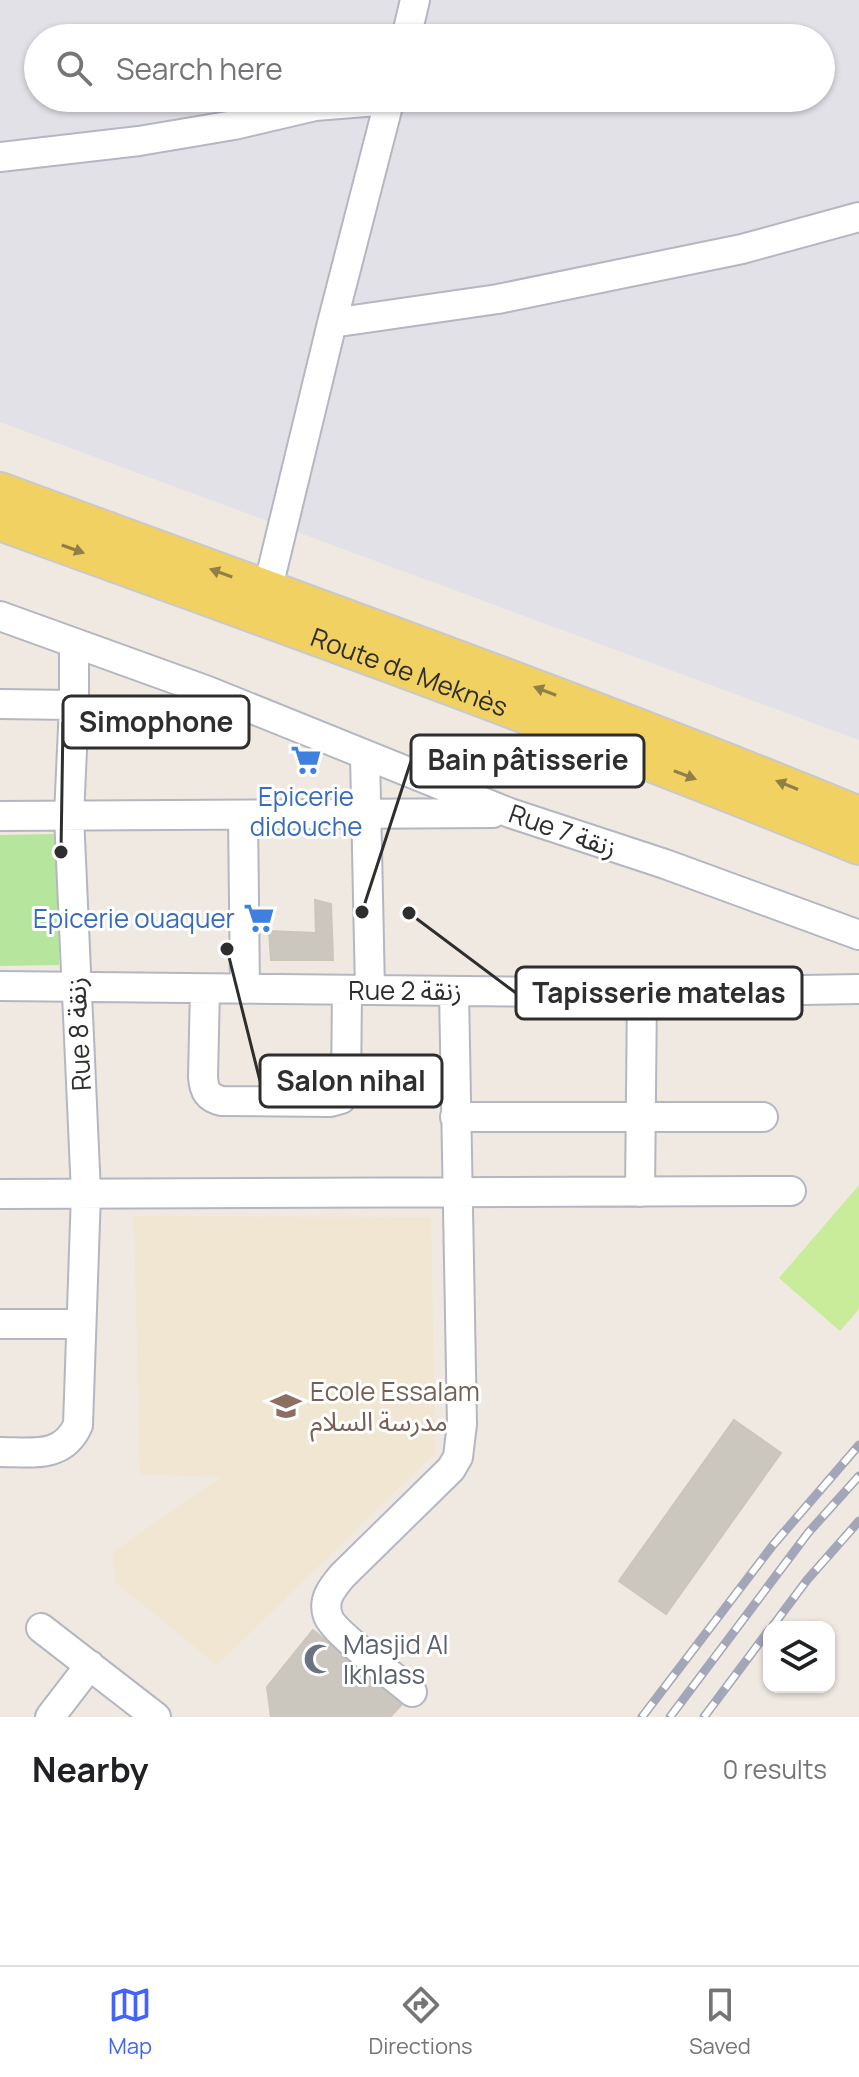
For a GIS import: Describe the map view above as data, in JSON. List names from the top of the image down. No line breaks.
{"streets":{"main road":["Route de Meknès"],"street":["Rue 7 زنقة","Rue 2 زنقة","Rue 8 زنقة"]},"crossings":[["Rue 7 زنقة","Rue 8 زنقة"],["Rue 2 زنقة","Rue 8 زنقة"]],"places":{"supermarket":["Epicerie didouche","Epicerie ouaquer"],"other":["Simophone","Bain pâtisserie","Tapisserie matelas","Salon nihal"],"school or university":["Ecole Essalam مدرسة السلام"],"mosque":["Masjid Al Ikhlass"]},"page":{"search":"Search here","heading":["Nearby","0 results"],"nav":["Map","Directions","Saved"]}}
